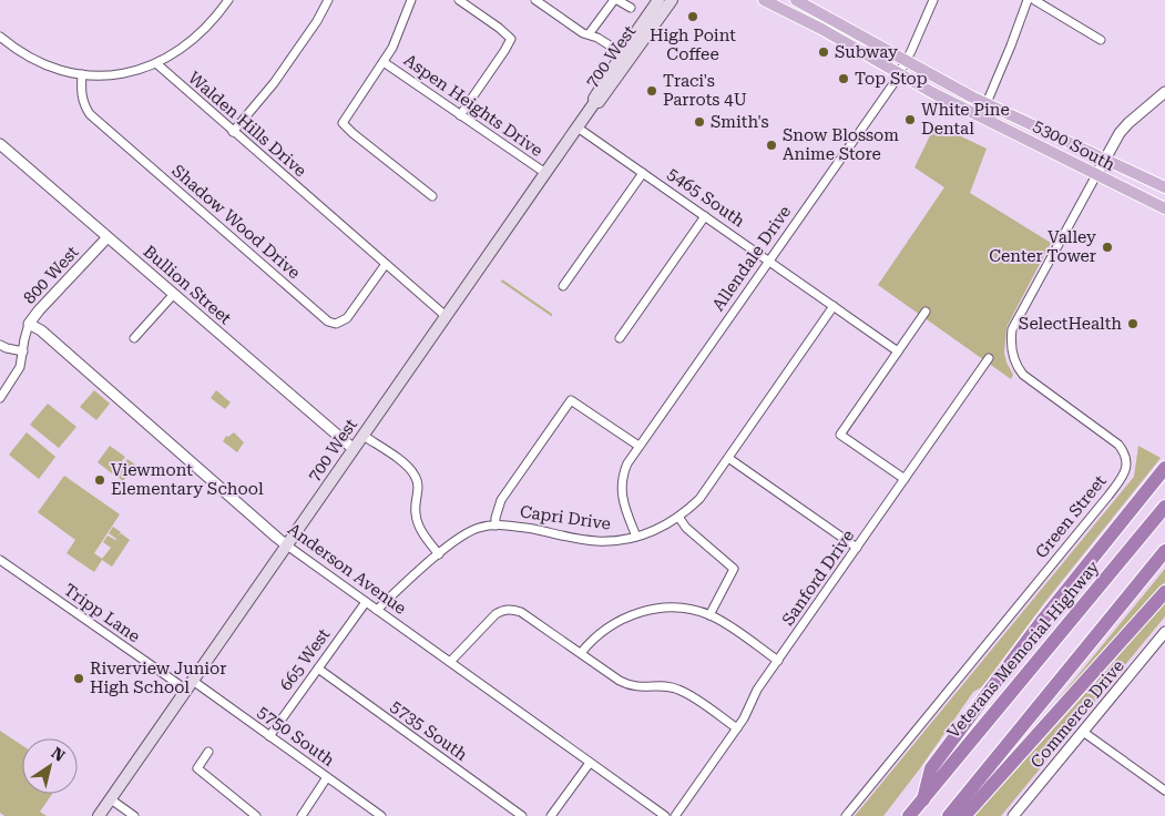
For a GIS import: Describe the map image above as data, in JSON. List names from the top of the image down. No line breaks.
{"streets":{"highway":["Veterans Memorial Highway"],"main road":["700 West","5300 South"],"street":["Aspen Heights Drive","Walden Hills Drive","5465 South","Shadow Wood Drive","Allendale Drive","800 West","Bullion Street","Green Street","Capri Drive","Anderson Avenue","Sanford Drive","Tripp Lane","665 West","Commerce Drive","5735 South","5750 South"]},"crossings":[["700 West","Aspen Heights Drive"],["700 West","Walden Hills Drive"],["700 West","5465 South"],["700 West","Bullion Street"],["700 West","Anderson Avenue"],["700 West","Tripp Lane"],["700 West","5750 South"],["Walden Hills Drive","Shadow Wood Drive"],["5300 South","Allendale Drive"],["5300 South","Green Street"],["5465 South","Allendale Drive"],["5465 South","Capri Drive"],["Allendale Drive","Capri Drive"],["800 West","Bullion Street"],["800 West","Anderson Avenue"],["Capri Drive","Anderson Avenue"],["Anderson Avenue","665 West"],["Tripp Lane","5750 South"],["665 West","5735 South"],["665 West","5750 South"]],"places":["High Point Coffee","Subway","Top Stop","Traci's Parrots 4U","White Pine Dental","Smith's","Snow Blossom Anime Store","Valley Center Tower","SelectHealth","Viewmont Elementary School","Riverview Junior High School"],"north":"top right"}
